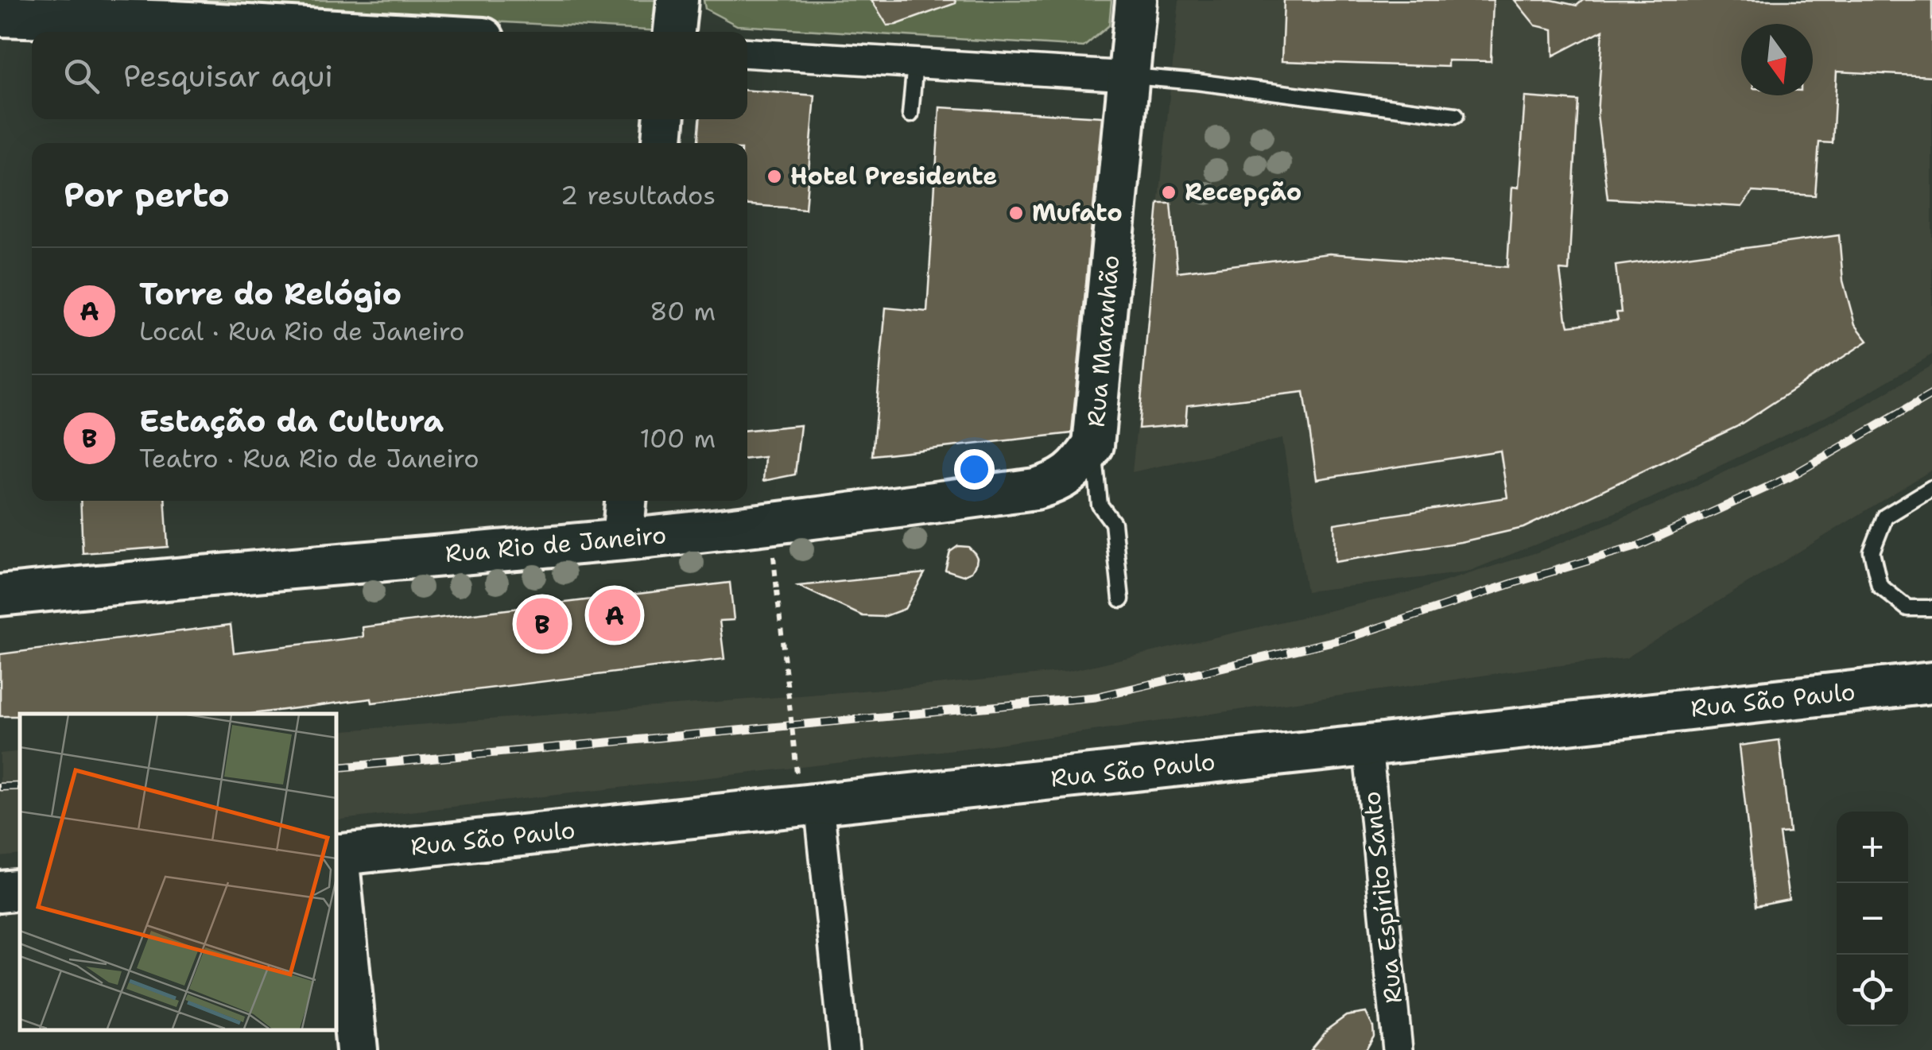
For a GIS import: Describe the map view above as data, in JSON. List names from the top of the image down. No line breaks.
{"streets":{"street":["Rua Maranhão","Rua Rio de Janeiro","Rua São Paulo","Rua Espírito Santo"]},"crossings":[["Rua Maranhão","Rua Rio de Janeiro"],["Rua São Paulo","Rua Espírito Santo"]],"places":["Hotel Presidente","Recepção","Mufato"],"north":"bottom","page":{"search":"Pesquisar aqui","heading":["Por perto","2 resultados"],"list":[{"mark":"A","name":"Torre do Relógio","note":"Local · Rua Rio de Janeiro","value":"80 m"},{"mark":"B","name":"Estação da Cultura","note":"Teatro · Rua Rio de Janeiro","value":"100 m"}],"pins":["A","B"],"map_buttons":["+","−"]}}
